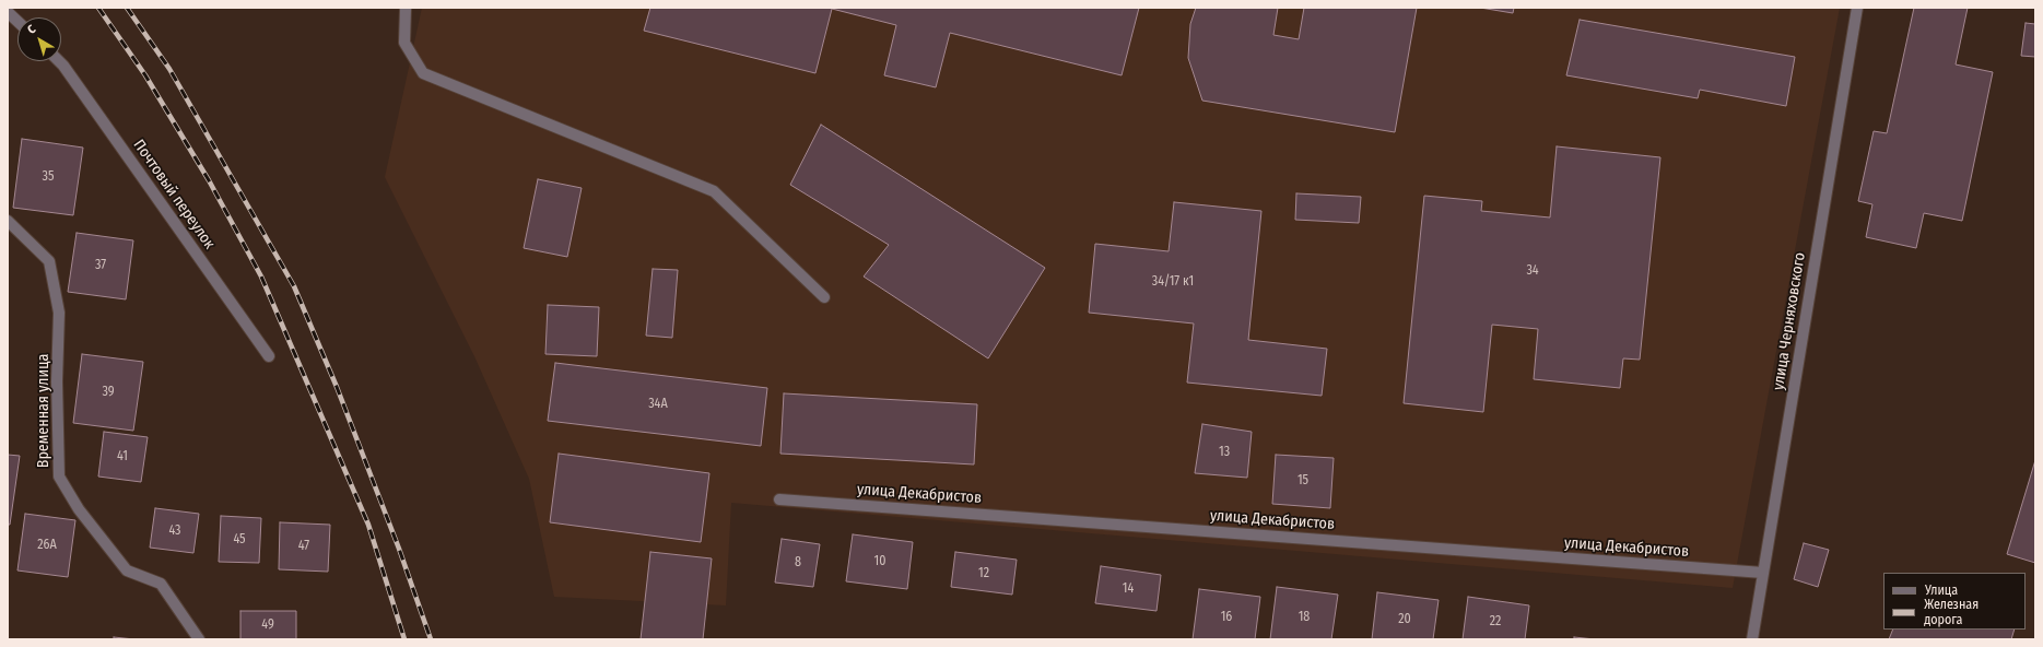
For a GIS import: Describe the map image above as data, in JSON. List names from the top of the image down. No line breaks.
{"streets":{"street":["Почтовый переулок","улица Черняховского","Временная улица","улица Декабристов"]},"crossings":[["улица Черняховского","улица Декабристов"]],"house_numbers":["35","37","34","34/17 к1","39","34А","13","41","15","43","45","26А","47","10","8","12","14","16","18","20","22","49"],"legend":["Улица","Железная дорога"],"north":"top left"}
